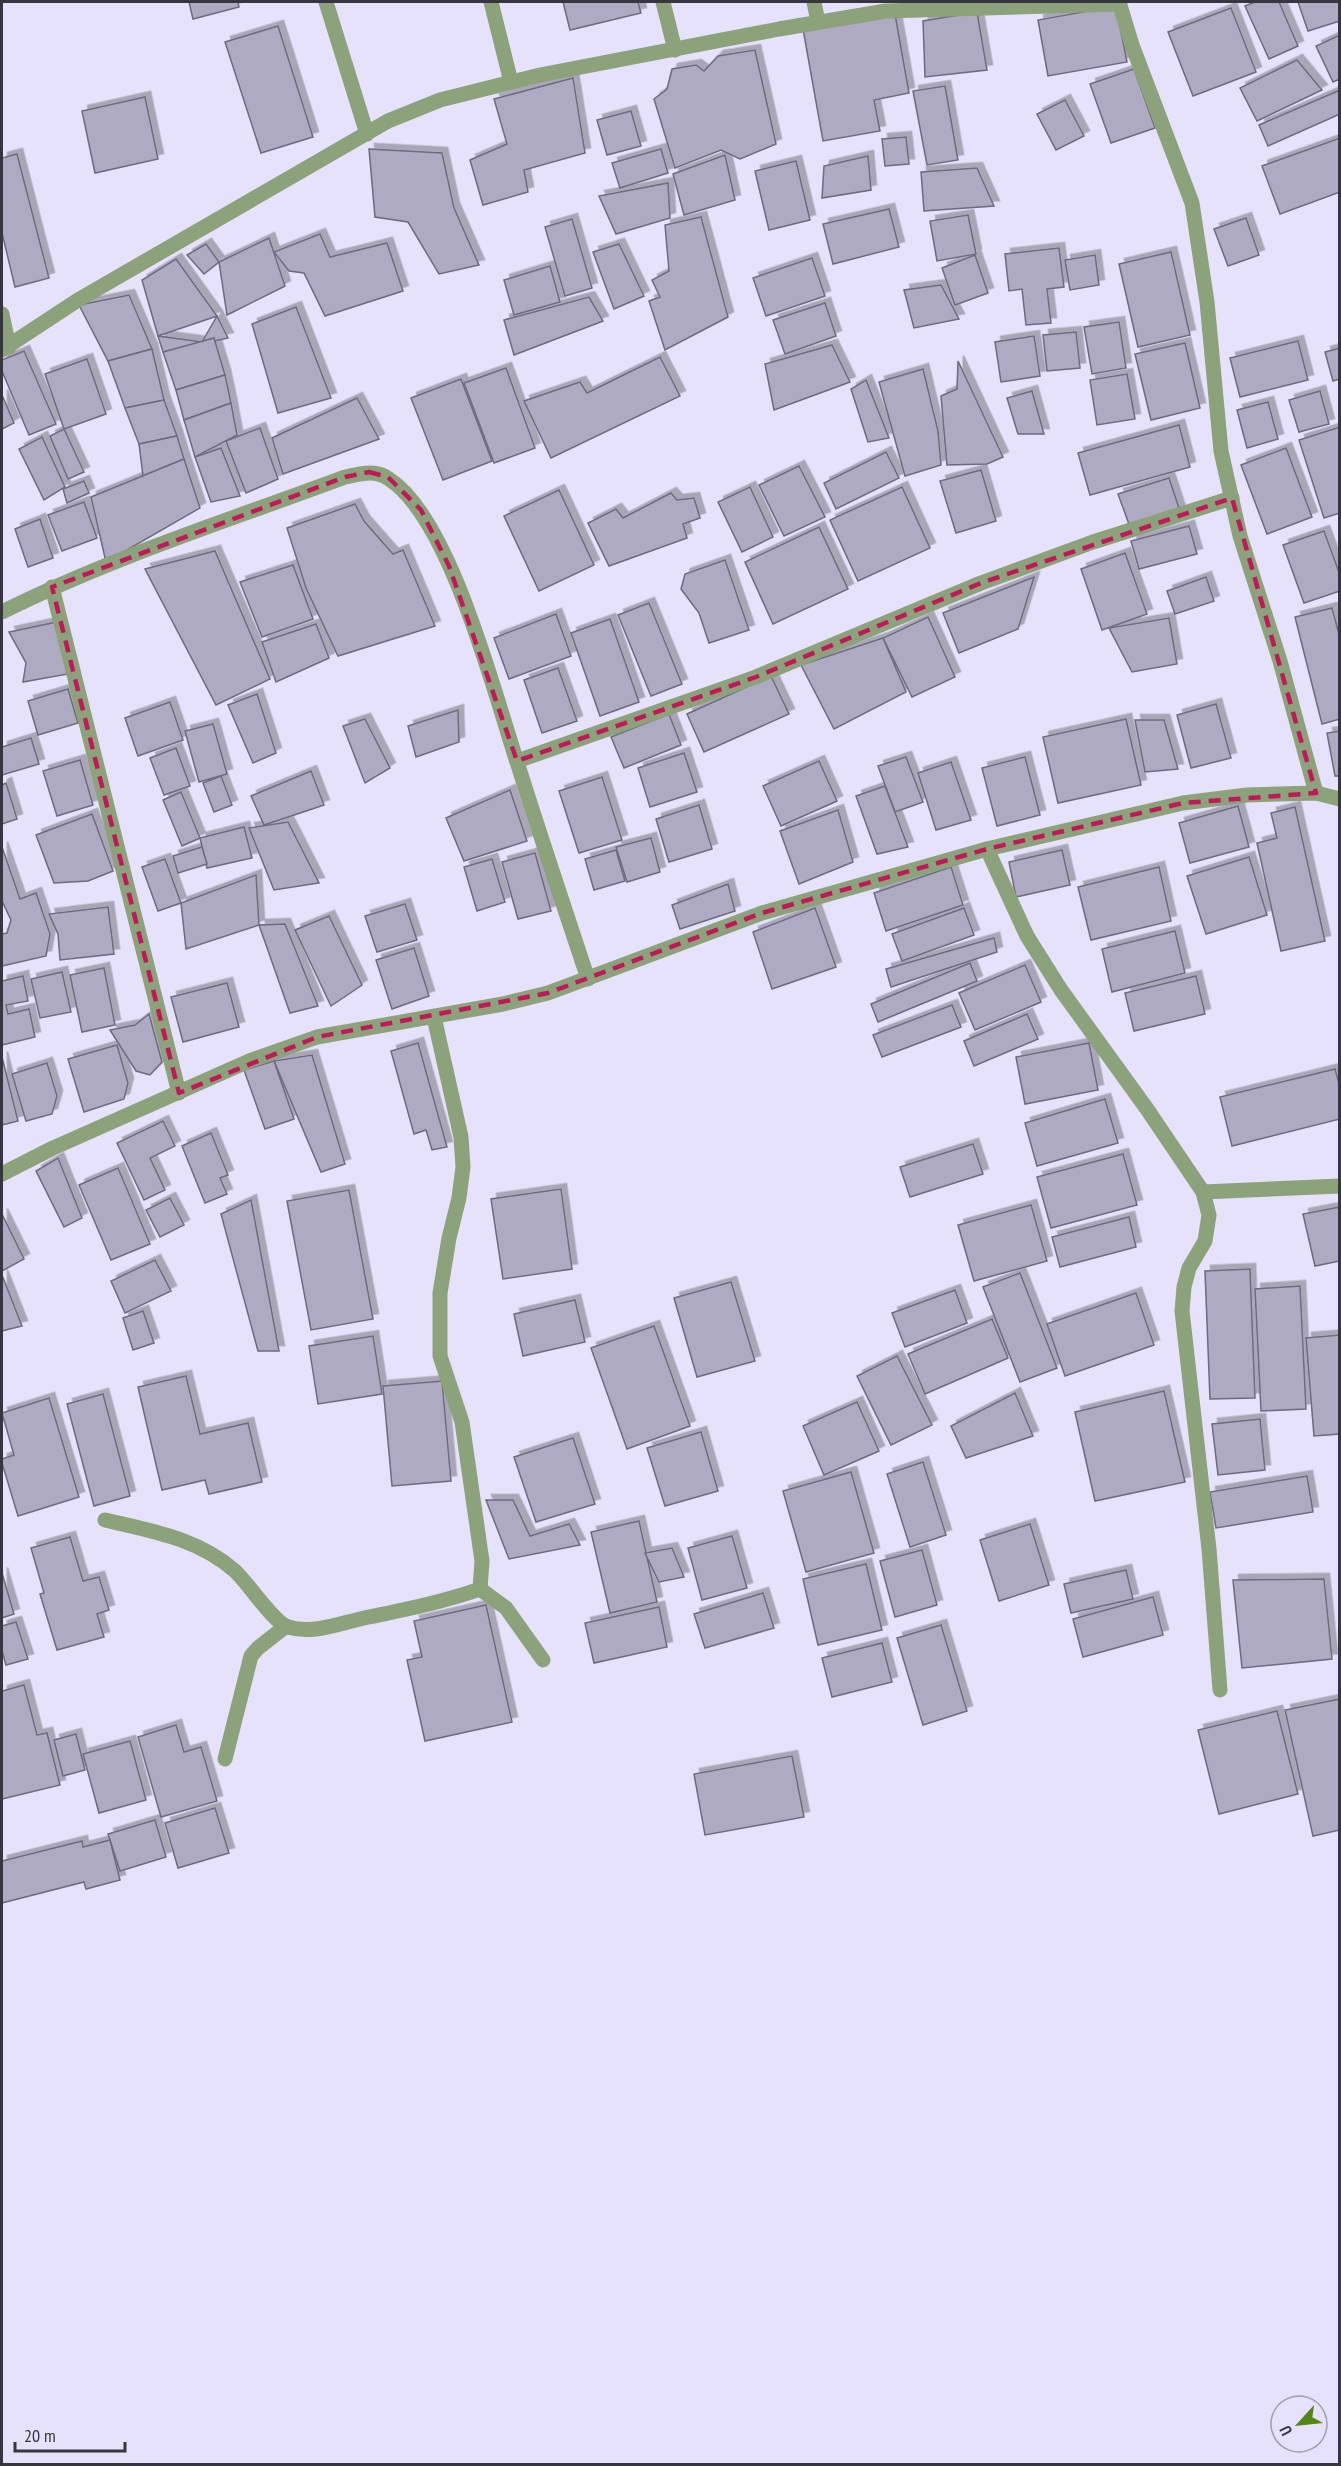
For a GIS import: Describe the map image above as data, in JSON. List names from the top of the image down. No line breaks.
{"scale_bar":"20 m","north":"bottom left"}
